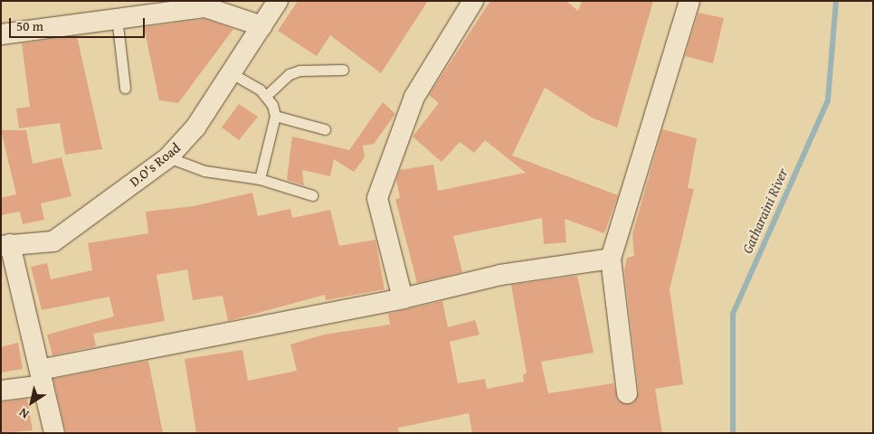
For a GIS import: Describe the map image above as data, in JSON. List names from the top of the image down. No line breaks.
{"streets":{"street":["D.O's Road"]},"water":["Gatharaini River"],"scale_bar":"50 m","north":"bottom left"}
